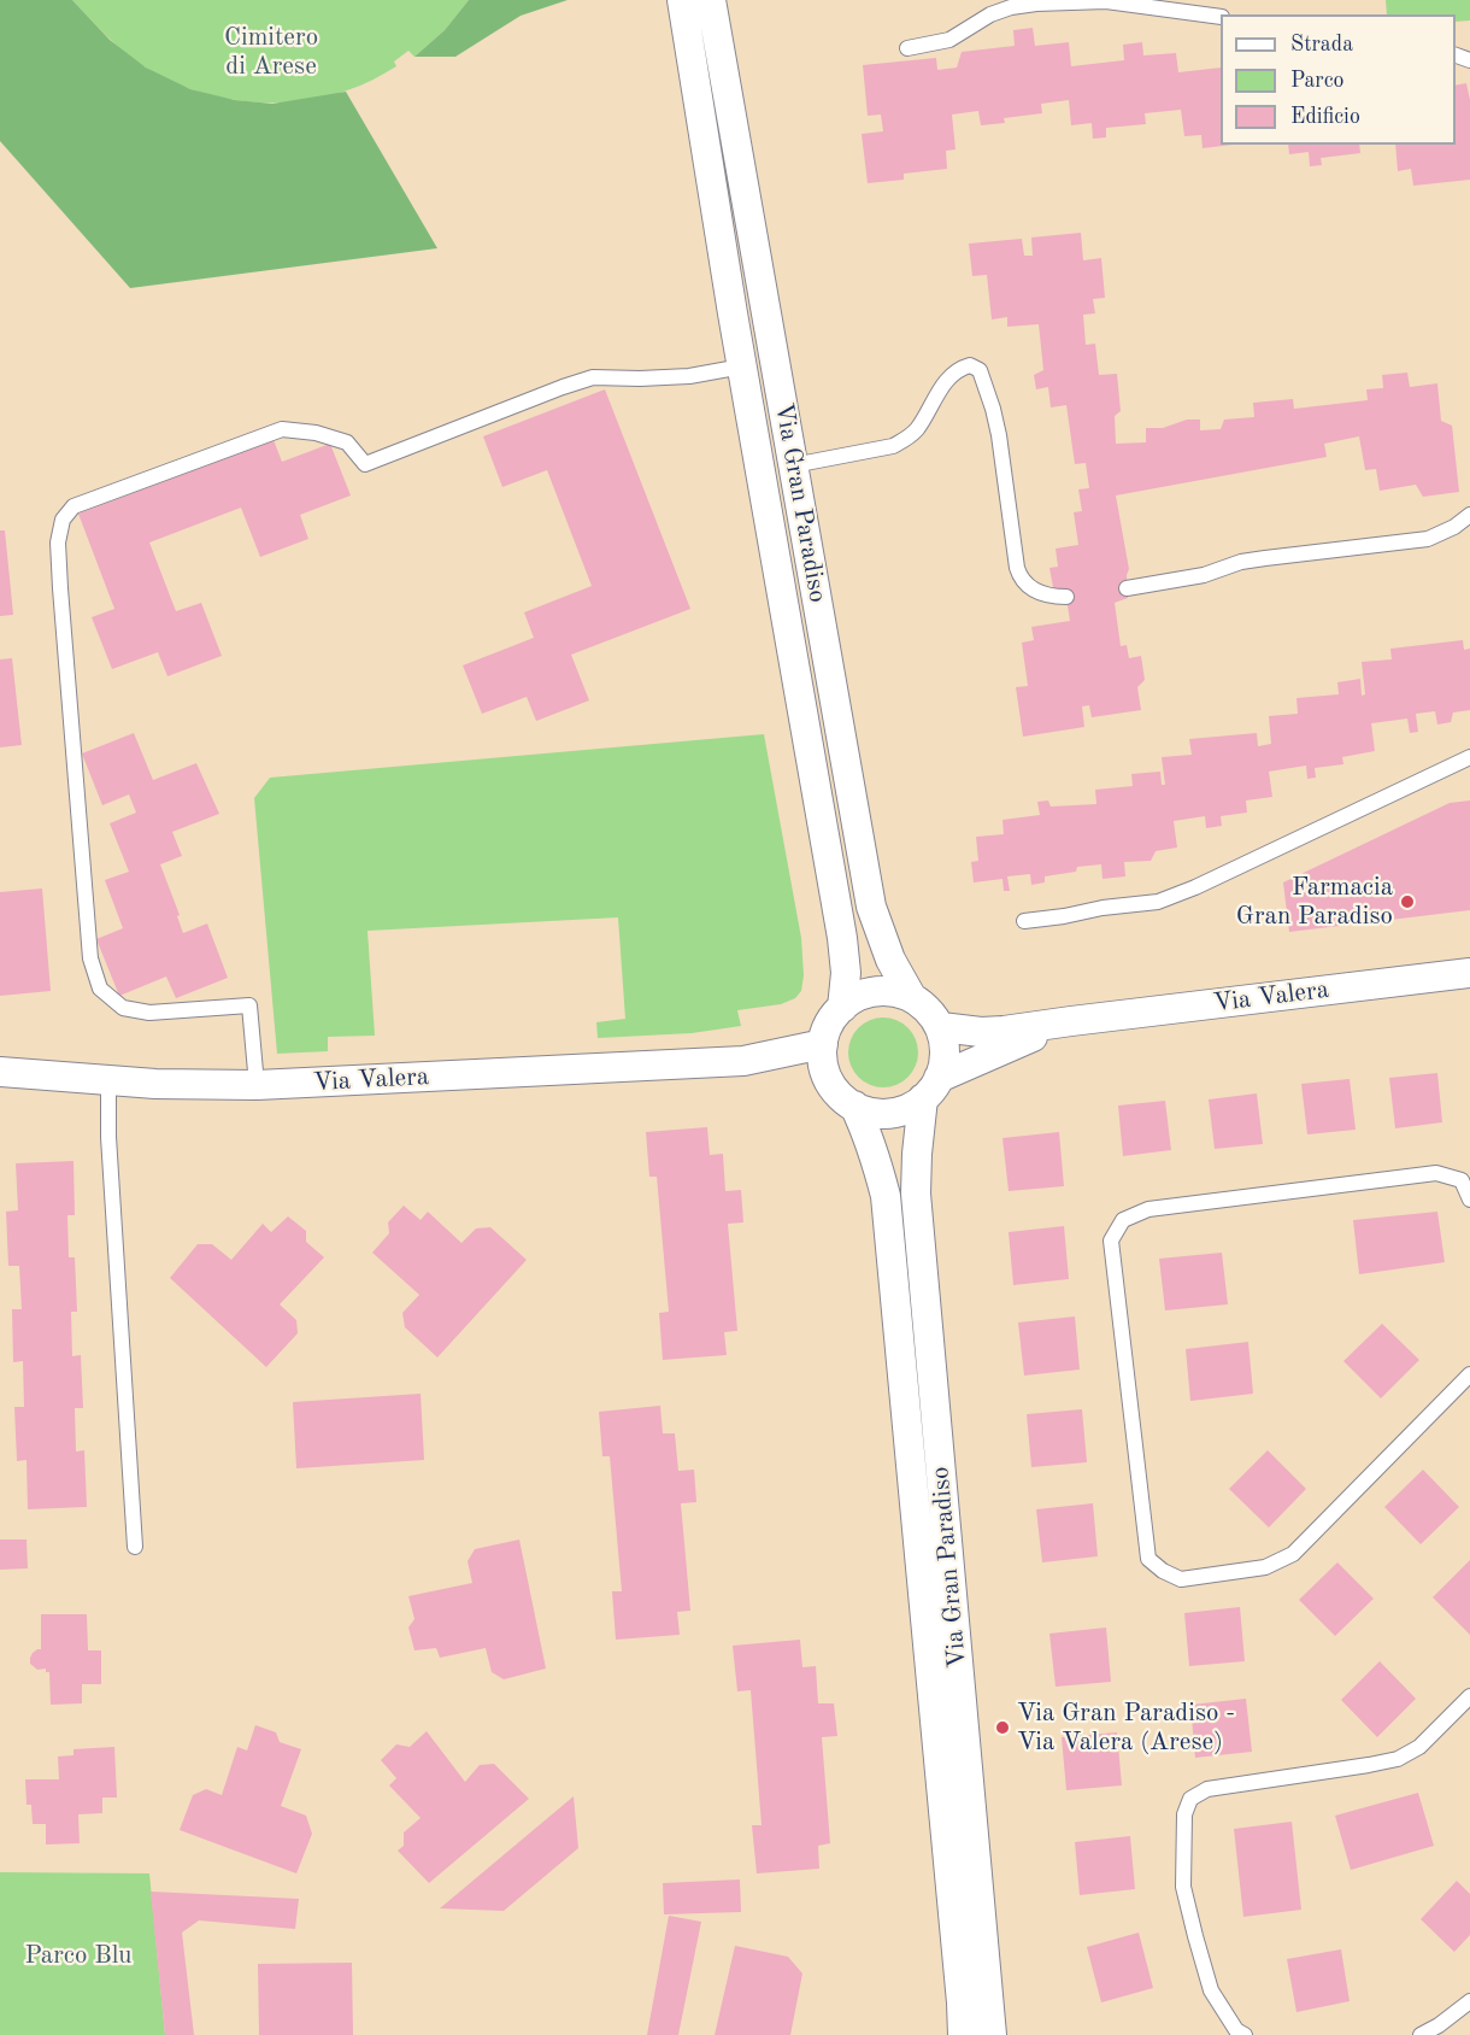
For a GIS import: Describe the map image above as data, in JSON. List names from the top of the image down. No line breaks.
{"streets":{"street":["Via Gran Paradiso","Via Valera"]},"crossings":[["Via Gran Paradiso","Via Valera"]],"parks":["Cimitero di Arese","Parco Blu"],"places":["Farmacia Gran Paradiso","Via Gran Paradiso - Via Valera (Arese)"],"legend":["Strada","Parco","Edificio"]}
